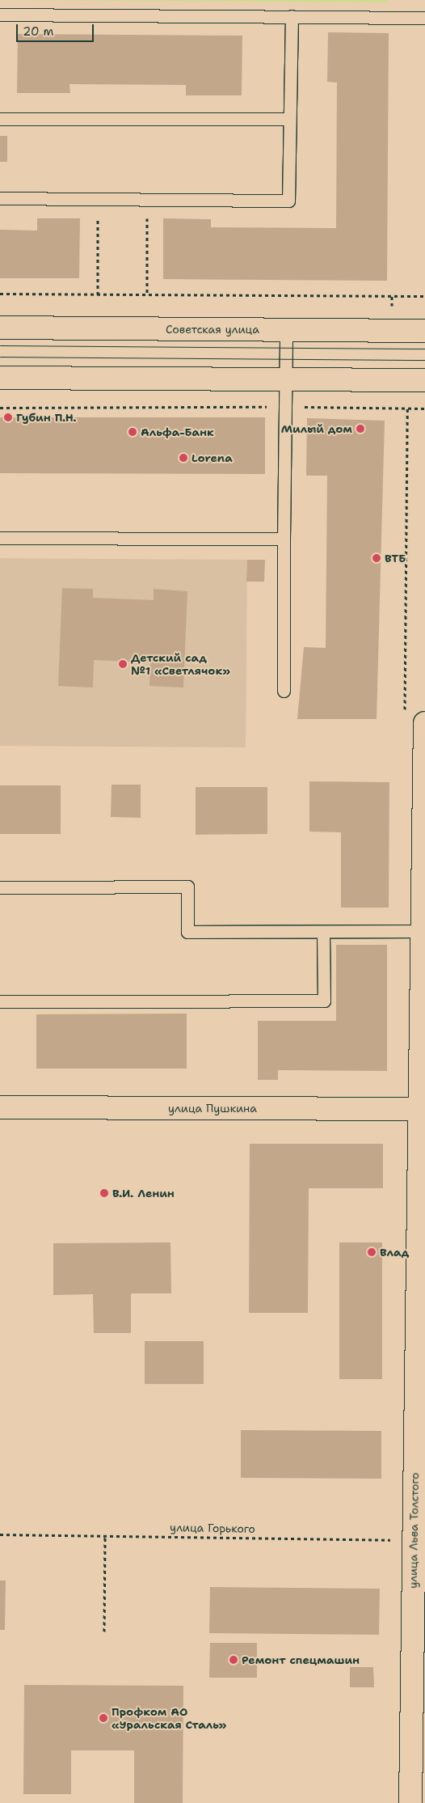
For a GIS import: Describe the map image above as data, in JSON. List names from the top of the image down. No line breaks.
{"streets":{"street":["Советская улица","улица Пушкина","улица Льва Толстого"],"path":["улица Горького"]},"crossings":[["улица Пушкина","улица Льва Толстого"],["улица Горького","улица Льва Толстого"]],"places":["Губин П.Н.","Милый дом","Альфа-Банк","Lorena","ВТБ","Детский сад №1 «Светлячок»","В.И. Ленин","Влад","Ремонт спецмашин","Профком АО «Уральская Сталь»"],"scale_bar":"20 m"}
